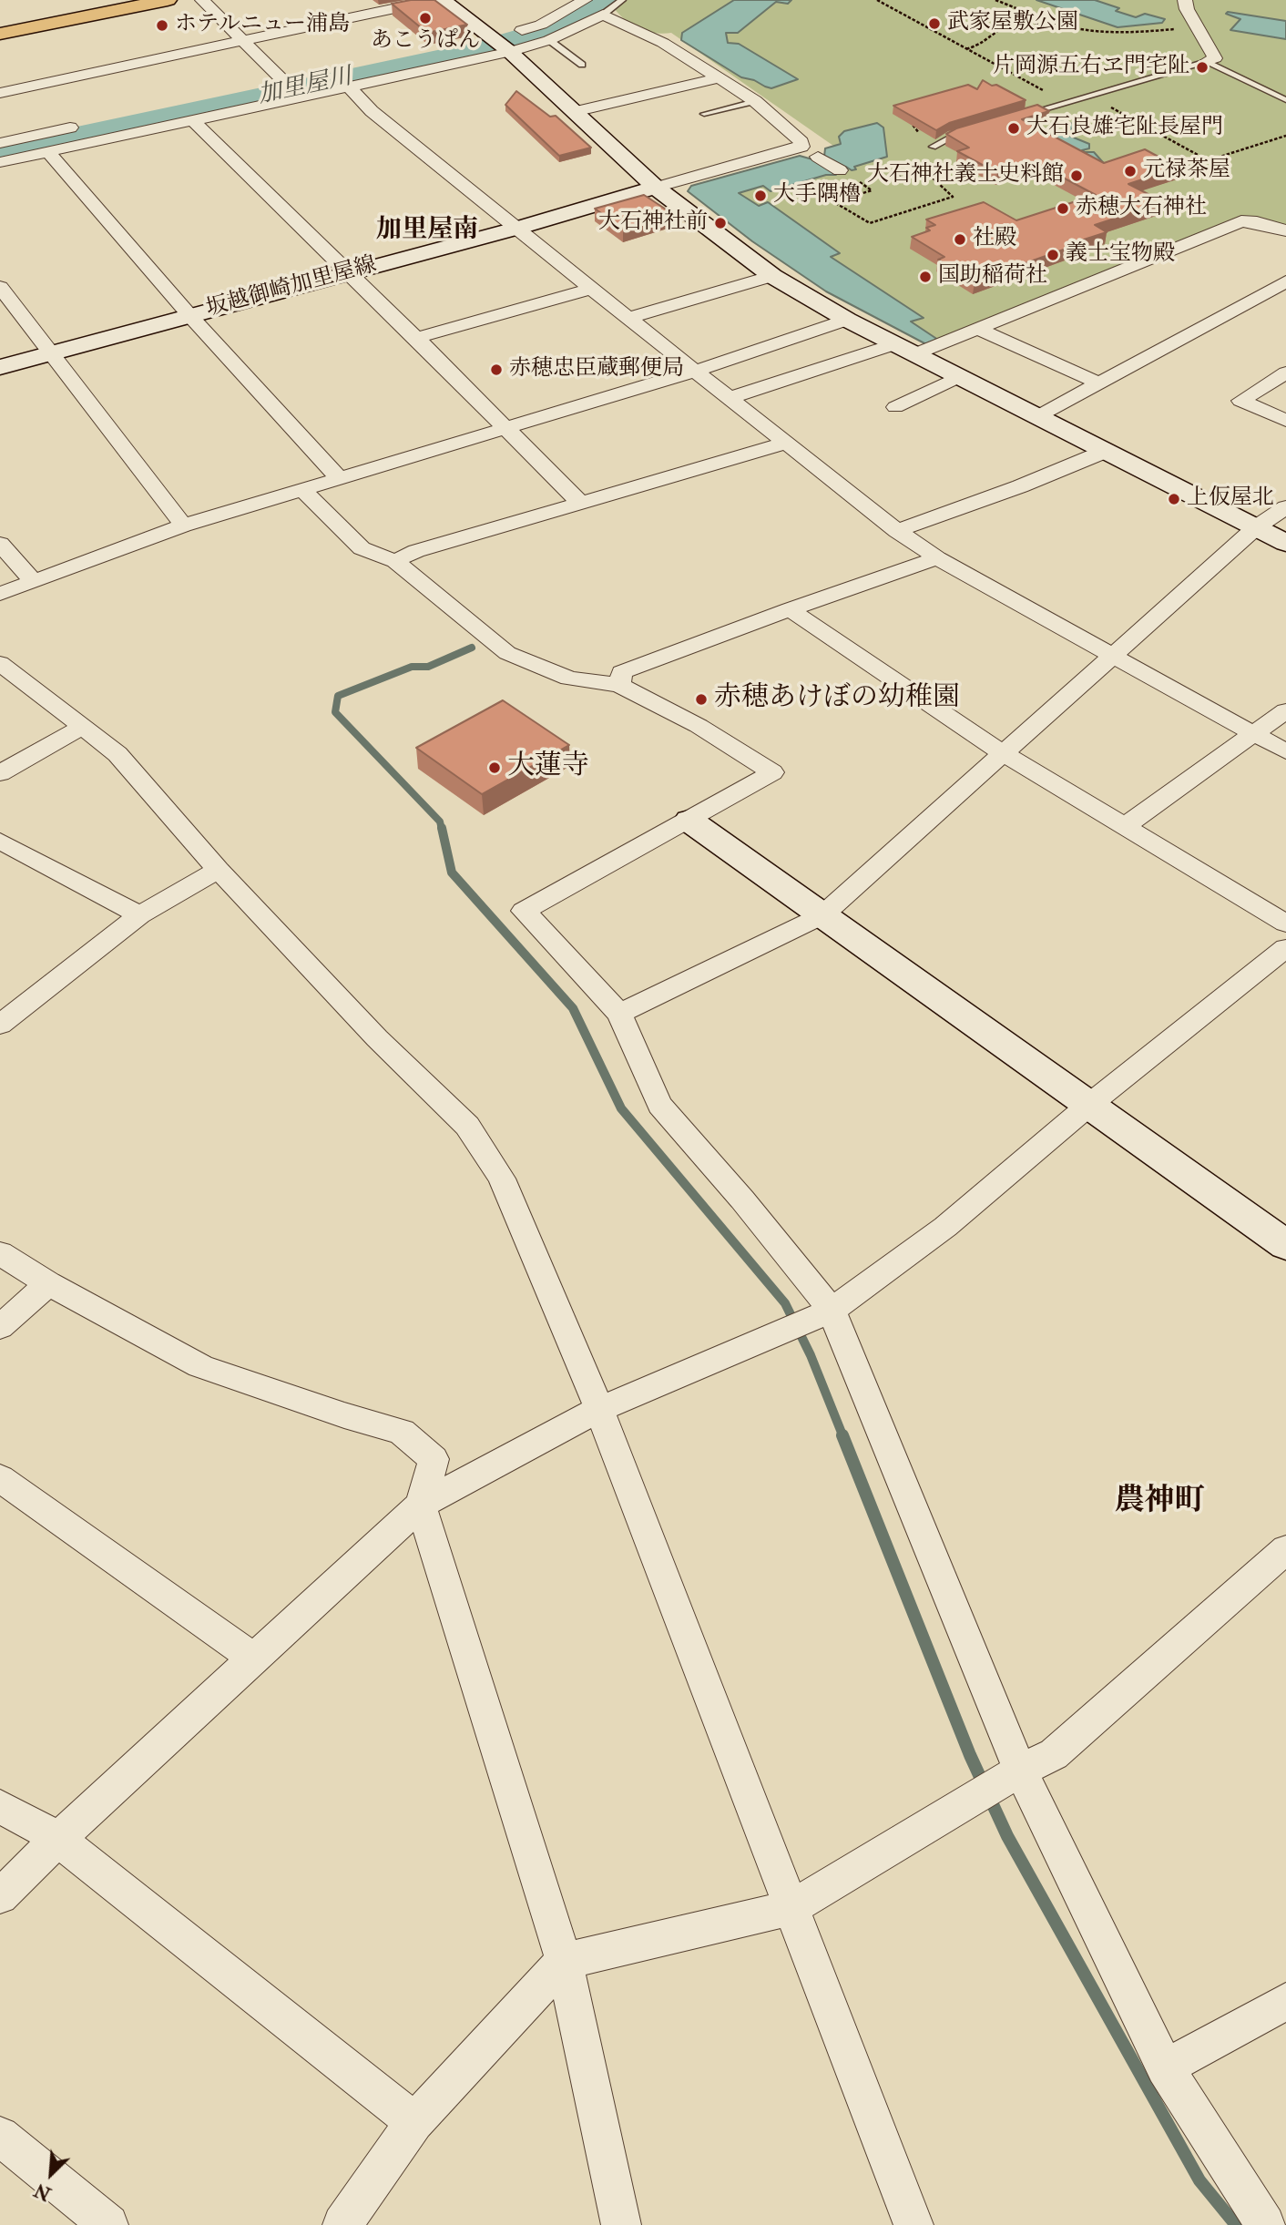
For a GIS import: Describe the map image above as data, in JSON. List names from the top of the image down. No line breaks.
{"streets":{"street":["坂越御崎加里屋線"]},"districts":["加里屋南","農神町"],"water":["加里屋川"],"places":["あこうぱん","武家屋敷公園","ホテルニュー浦島","片岡源五右ヱ門宅阯","大石良雄宅阯長屋門","元禄茶屋","大石神社義士史料館","大手隅櫓","赤穂大石神社","大石神社前","社殿","義士宝物殿","国助稲荷社","赤穂忠臣蔵郵便局","上仮屋北","赤穂あけぼの幼稚園","大蓮寺"],"north":"bottom left"}
